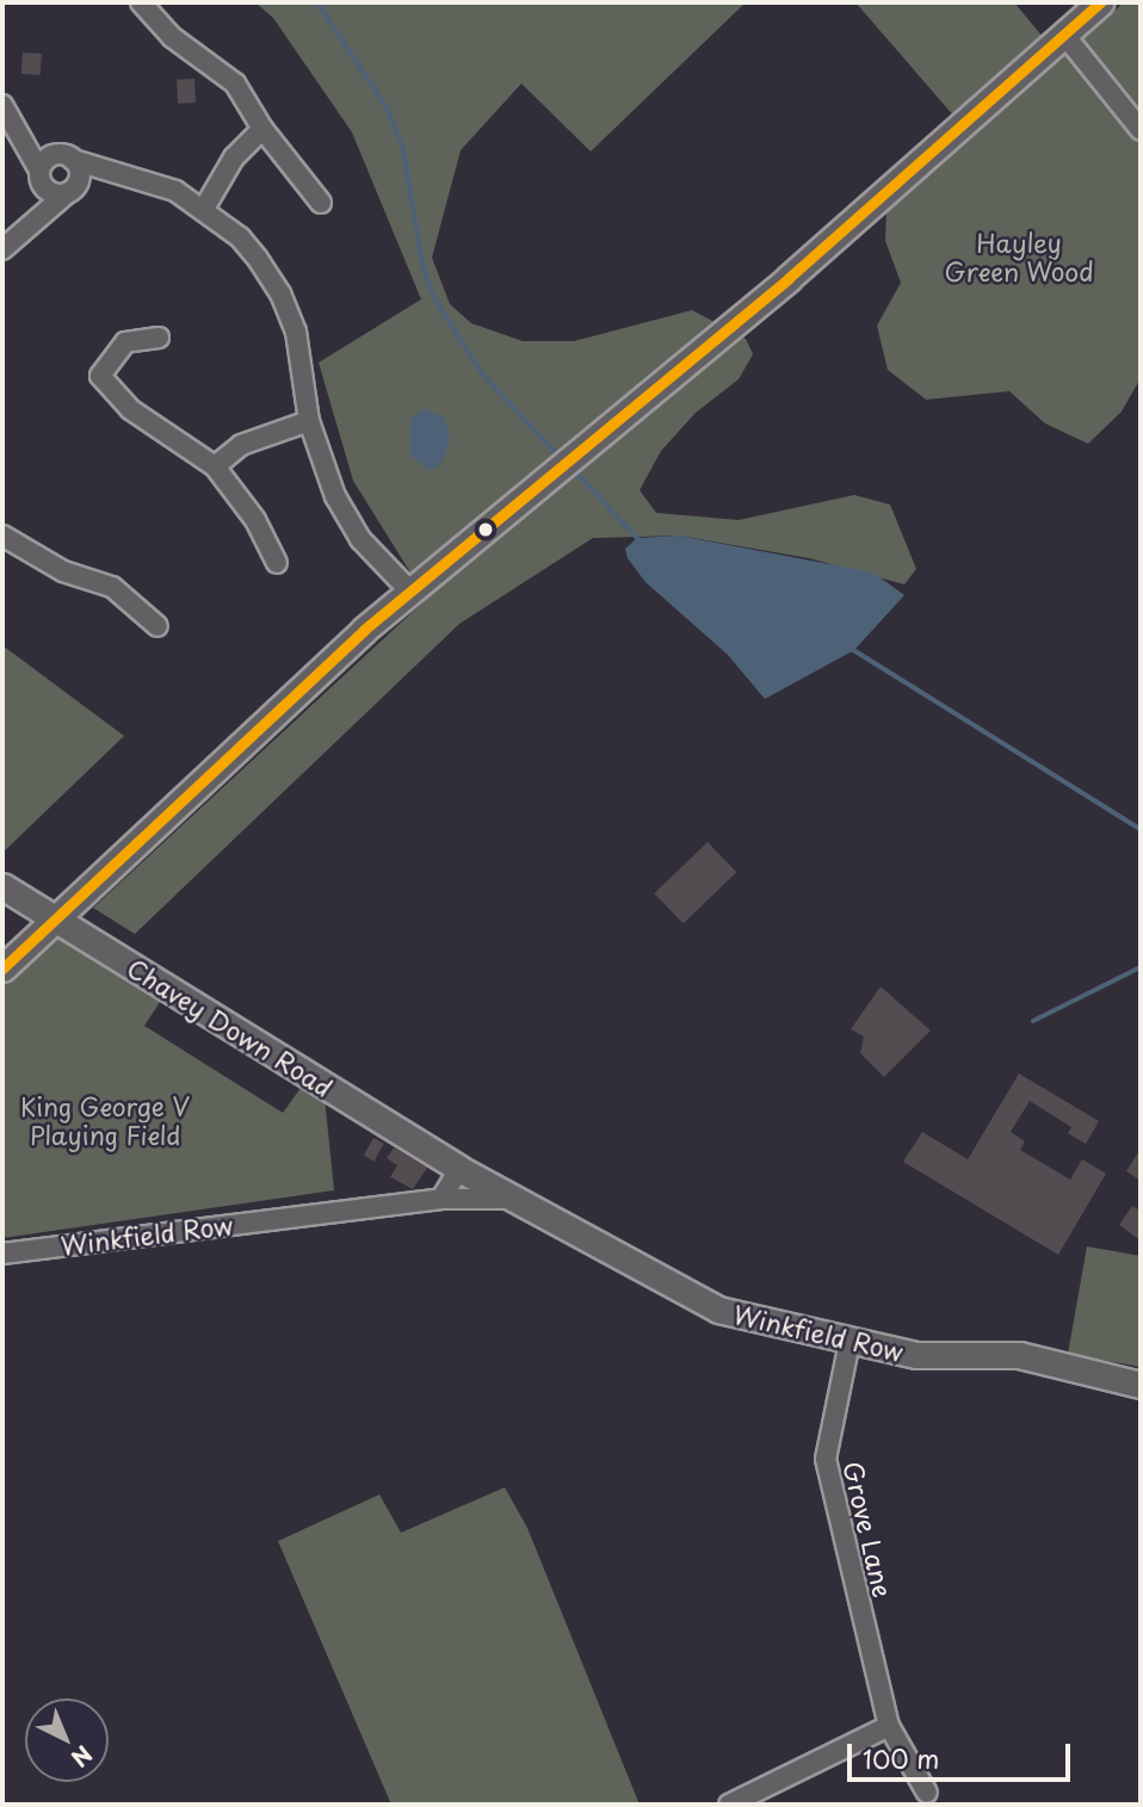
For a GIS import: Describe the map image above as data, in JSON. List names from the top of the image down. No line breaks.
{"streets":{"main road":["Chavey Down Road","Winkfield Row"],"street":["Grove Lane"]},"crossings":[["Chavey Down Road","Winkfield Row"],["Winkfield Row","Grove Lane"]],"parks":["Hayley Green Wood","King George V Playing Field"],"scale_bar":"100 m","north":"bottom right"}
